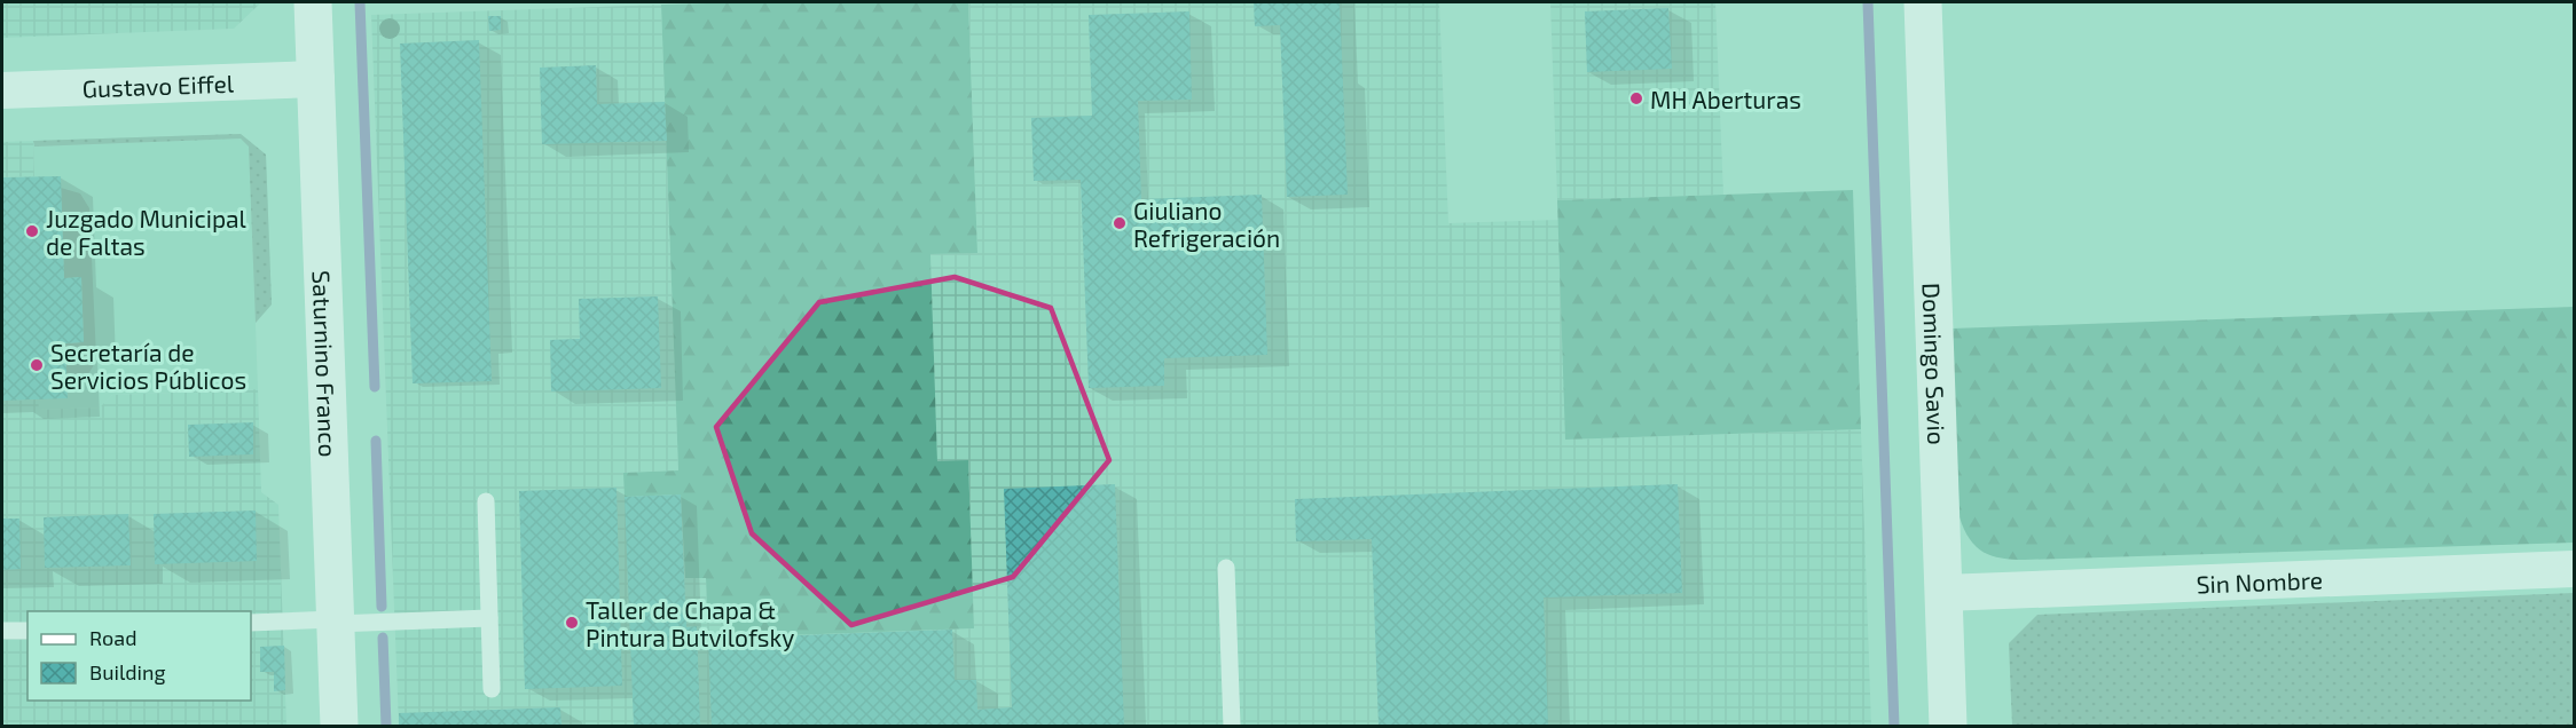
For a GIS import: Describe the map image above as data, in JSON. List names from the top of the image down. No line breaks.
{"streets":{"street":["Gustavo Eiffel","Saturnino Franco","Domingo Savio","Sin Nombre"]},"crossings":[["Gustavo Eiffel","Saturnino Franco"],["Domingo Savio","Sin Nombre"]],"places":["MH Aberturas","Giuliano Refrigeración","Juzgado Municipal de Faltas","Secretaría de Servicios Públicos","Taller de Chapa & Pintura Butvilofsky"],"legend":["Road","Building"]}
